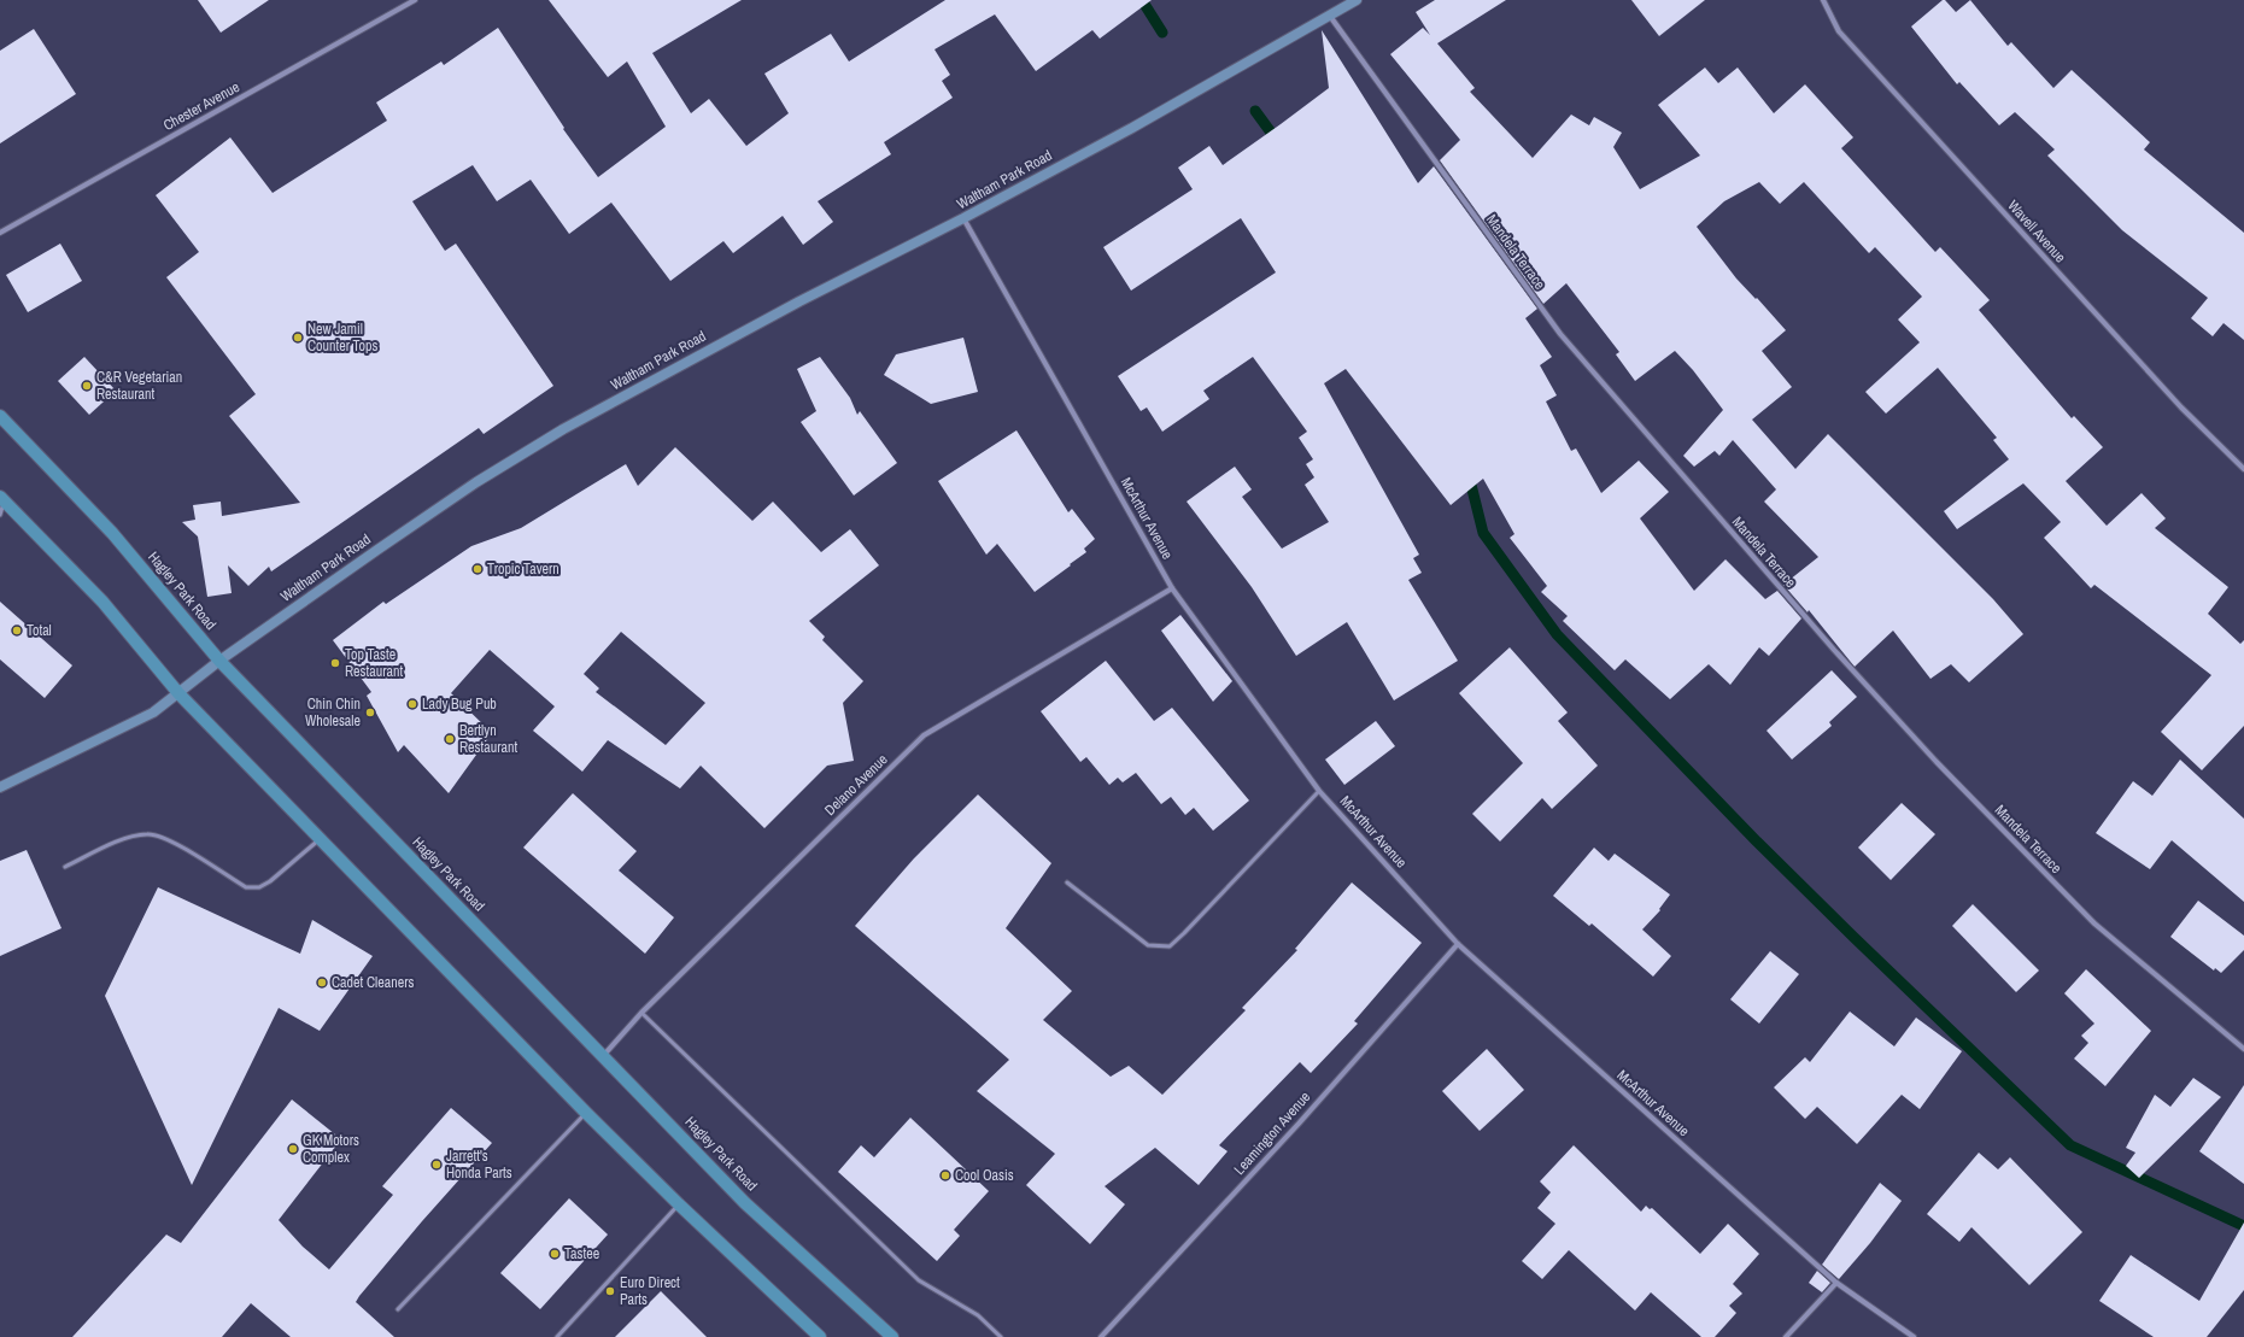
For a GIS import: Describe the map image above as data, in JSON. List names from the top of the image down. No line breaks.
{"streets":{"main road":["Waltham Park Road","Hagley Park Road"],"street":["Chester Avenue","Wavell Avenue","Mandela Terrace","McArthur Avenue","Delano Avenue","Leamington Avenue"]},"crossings":[["Waltham Park Road","Mandela Terrace"],["Waltham Park Road","McArthur Avenue"],["Waltham Park Road","Hagley Park Road"],["McArthur Avenue","Delano Avenue"],["McArthur Avenue","Leamington Avenue"],["Hagley Park Road","Delano Avenue"]],"places":["New Jamil Counter Tops","C&R Vegetarian Restaurant","Tropic Tavern","Total","Top Taste Restaurant","Lady Bug Pub","Chin Chin Wholesale","Bertlyn Restaurant","Cadet Cleaners","GK Motors Complex","Jarrett's Honda Parts","Cool Oasis","Tastee","Euro Direct Parts"]}
